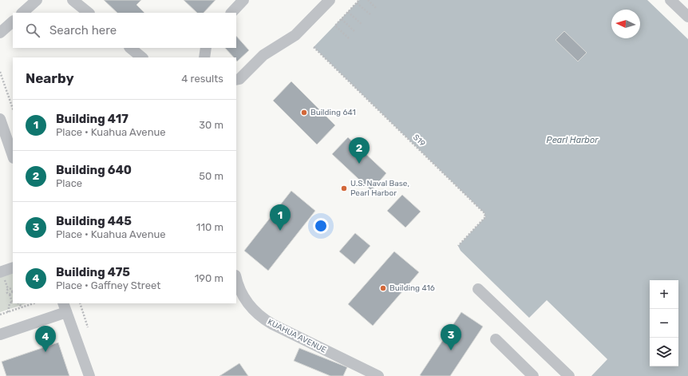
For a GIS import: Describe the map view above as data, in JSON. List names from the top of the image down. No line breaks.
{"streets":{"street":["KUAHUA AVENUE"],"path":["S19"]},"water":["Pearl Harbor"],"places":["Building 641","U.S. Naval Base, Pearl Harbor","Building 416"],"north":"left","page":{"search":"Search here","heading":["Nearby","4 results"],"list":[{"mark":"1","name":"Building 417","note":"Place · Kuahua Avenue","value":"30 m"},{"mark":"2","name":"Building 640","note":"Place","value":"50 m"},{"mark":"3","name":"Building 445","note":"Place · Kuahua Avenue","value":"110 m"},{"mark":"4","name":"Building 475","note":"Place · Gaffney Street","value":"190 m"}],"pins":["2","1","3","4"],"map_buttons":["+","−"]}}
